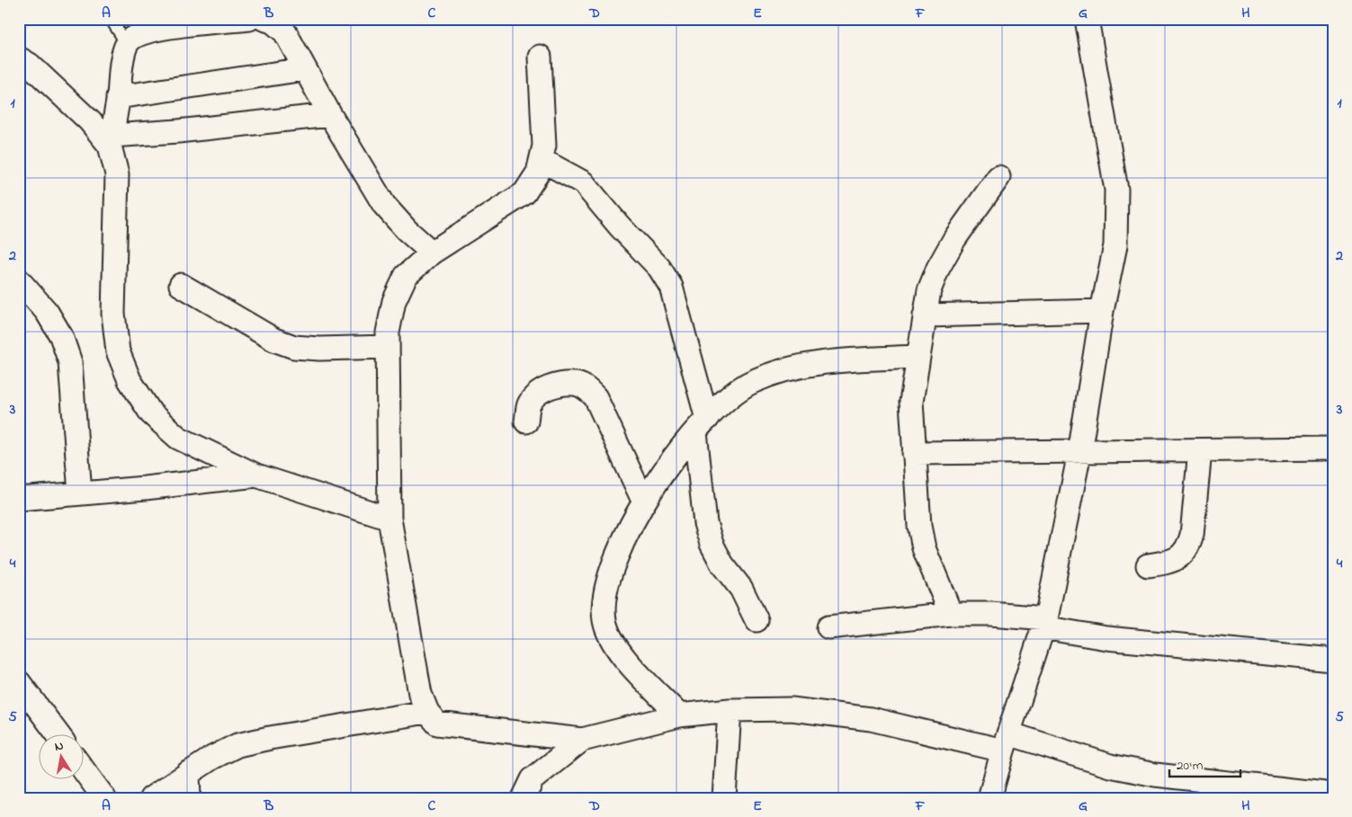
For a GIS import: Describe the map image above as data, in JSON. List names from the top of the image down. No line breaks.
{"scale_bar":"20 m","north":"top","grid":{"columns":["A","B","C","D","E","F","G","H"],"rows":["1","2","3","4","5"]}}
